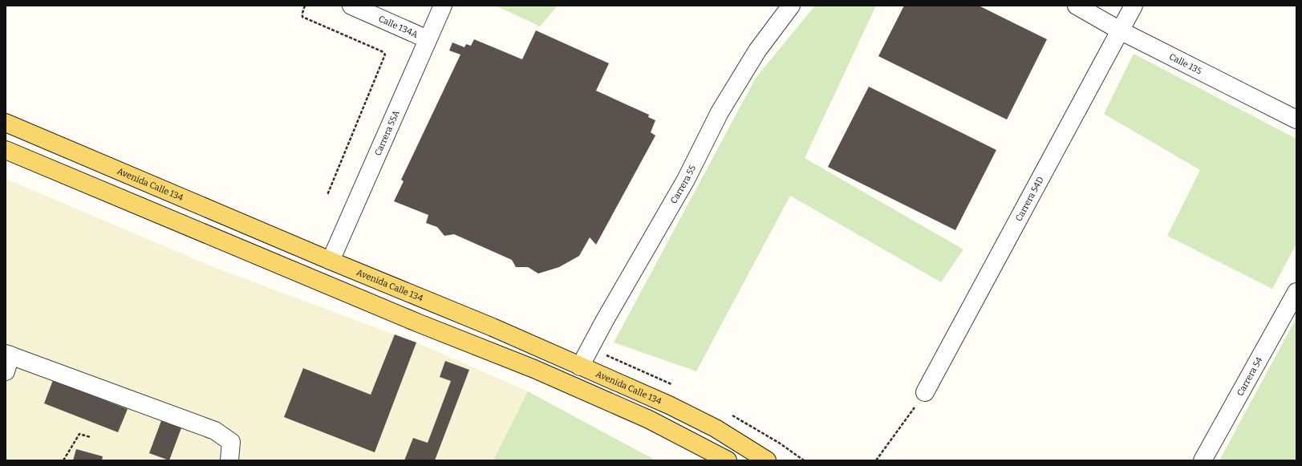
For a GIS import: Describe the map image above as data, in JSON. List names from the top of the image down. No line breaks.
{"streets":{"main road":["Avenida Calle 134"],"street":["Calle 134A","Calle 135","Carrera 55A","Carrera 55","Carrera 54D","Carrera 54"]},"crossings":[["Calle 134A","Carrera 55A"],["Calle 135","Carrera 54D"],["Carrera 55A","Avenida Calle 134"],["Carrera 55","Avenida Calle 134"]]}
